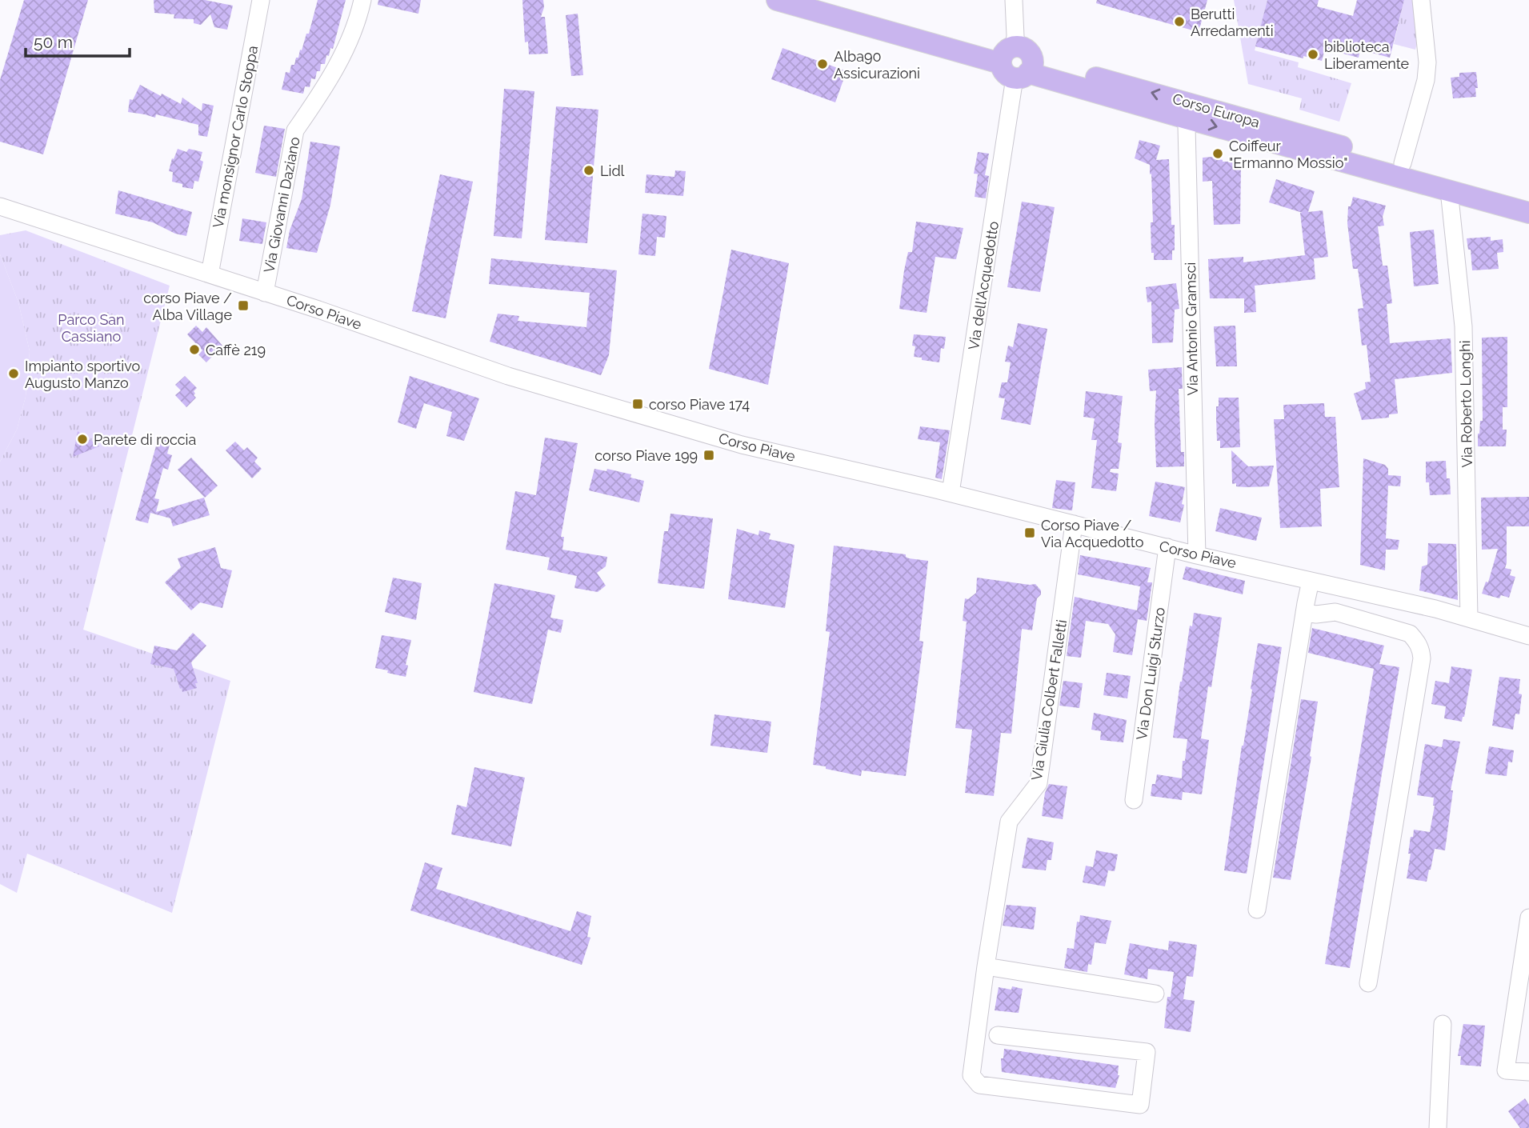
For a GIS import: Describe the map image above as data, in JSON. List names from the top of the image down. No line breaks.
{"streets":{"main road":["Corso Europa"],"street":["Via monsignor Carlo Stoppa","Via Giovanni Daziano","Via dell'Acquedotto","Corso Piave","Via Antonio Gramsci","Via Roberto Longhi","Via Don Luigi Sturzo","Via Giulia Colbert Falletti"]},"crossings":[["Corso Europa","Via dell'Acquedotto"],["Corso Europa","Via Antonio Gramsci"],["Corso Europa","Via Roberto Longhi"],["Via monsignor Carlo Stoppa","Corso Piave"],["Via Giovanni Daziano","Corso Piave"],["Via dell'Acquedotto","Corso Piave"],["Corso Piave","Via Antonio Gramsci"],["Corso Piave","Via Roberto Longhi"],["Corso Piave","Via Don Luigi Sturzo"],["Corso Piave","Via Giulia Colbert Falletti"]],"parks":["Parco San Cassiano"],"places":{"other":["Berutti Arredamenti","biblioteca Liberamente","Alba90 Assicurazioni","Coiffeur \"Ermanno Mossio\"","Lidl","Caffè 219","Impianto sportivo Augusto Manzo","Parete di roccia"],"transit":["corso Piave / Alba Village","corso Piave 174","corso Piave 199","Corso Piave / Via Acquedotto"]},"scale_bar":"50 m"}
